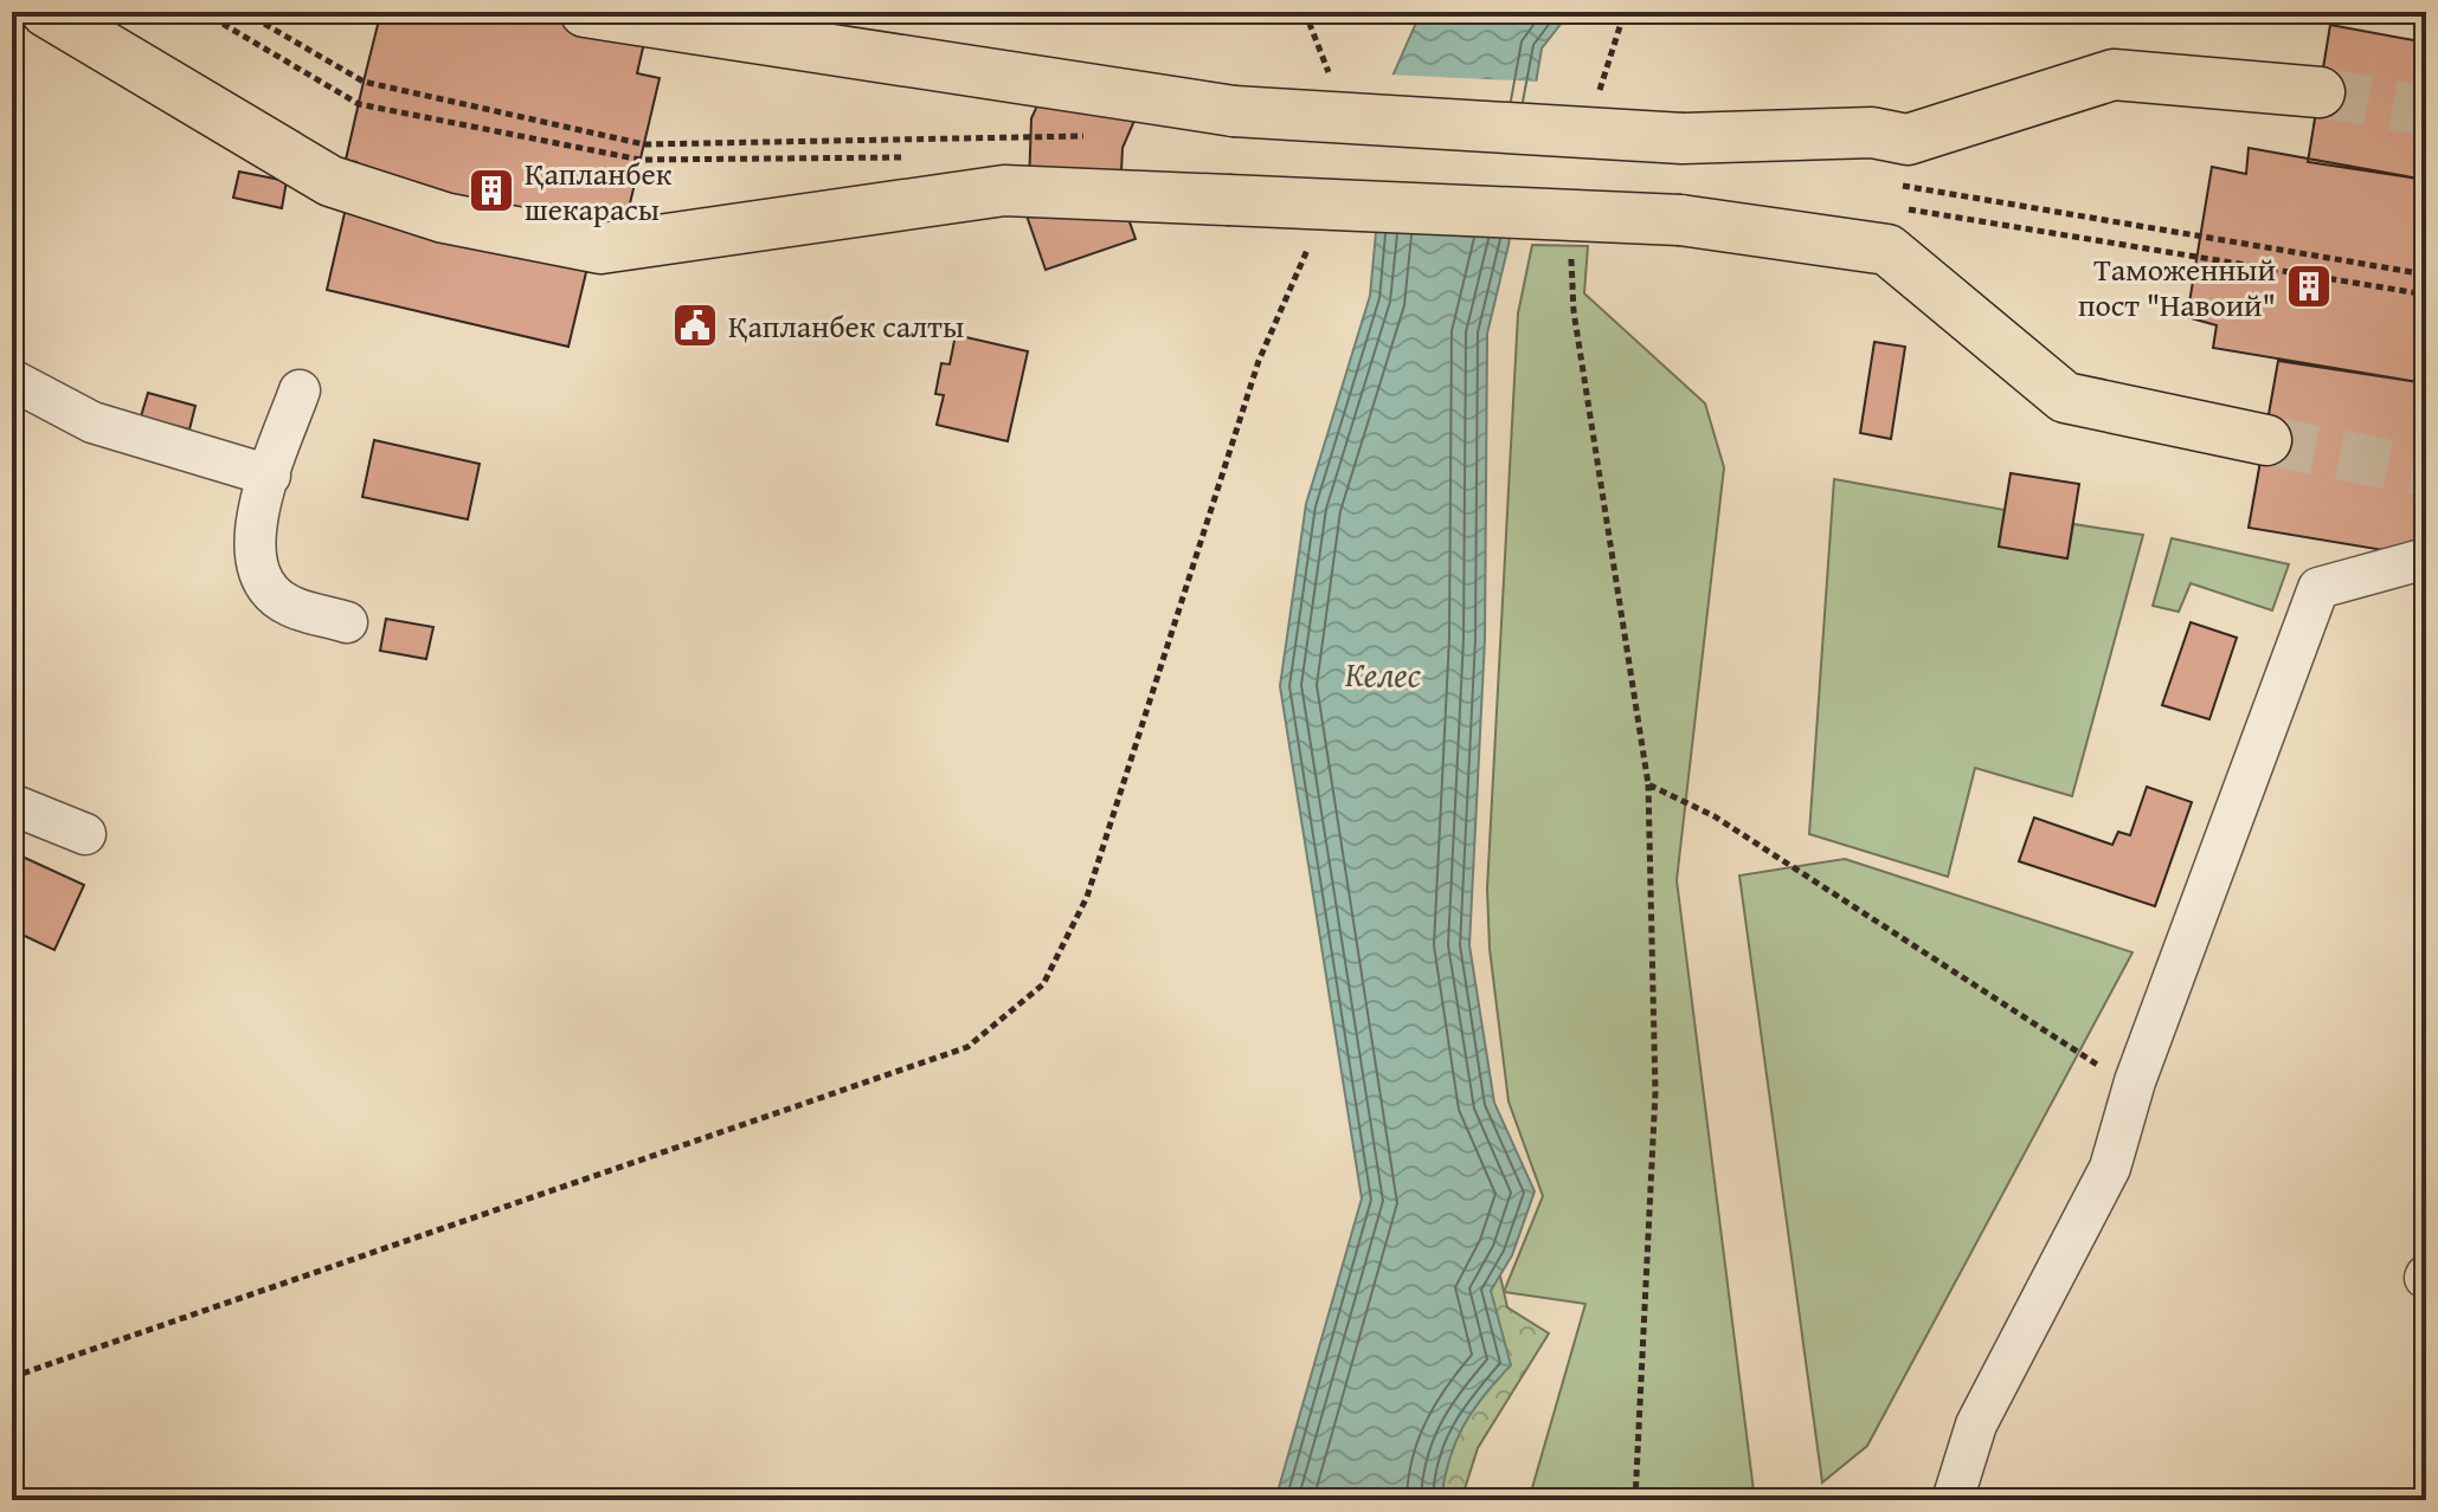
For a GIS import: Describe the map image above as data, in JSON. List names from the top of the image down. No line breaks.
{"water":["Келес"],"places":{"building":["Қапланбек шекарасы","Таможенный пост \"Навоий\""],"public building":["Қапланбек салты"]}}
